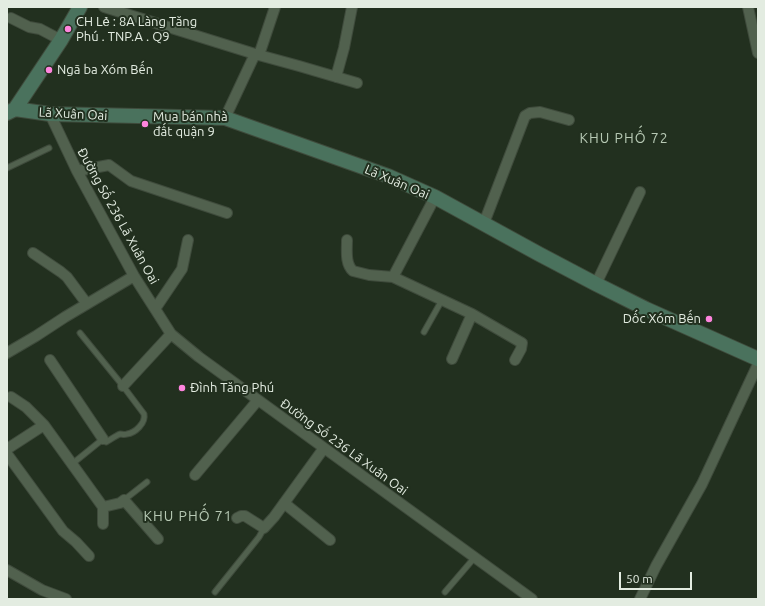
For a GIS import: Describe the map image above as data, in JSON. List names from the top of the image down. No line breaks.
{"streets":{"main road":["Lã Xuân Oai"],"street":["Đường Số 236 Lã Xuân Oai"]},"crossings":[["Lã Xuân Oai","Đường Số 236 Lã Xuân Oai"]],"districts":["KHU PHỐ 72","KHU PHỐ 71"],"places":["CH Lẻ : 8A Làng Tăng Phú . TNP.A . Q9","Ngã ba Xóm Bến","Mua bán nhà đất quận 9","Dốc Xóm Bến","Đình Tăng Phú"],"scale_bar":"50 m"}
